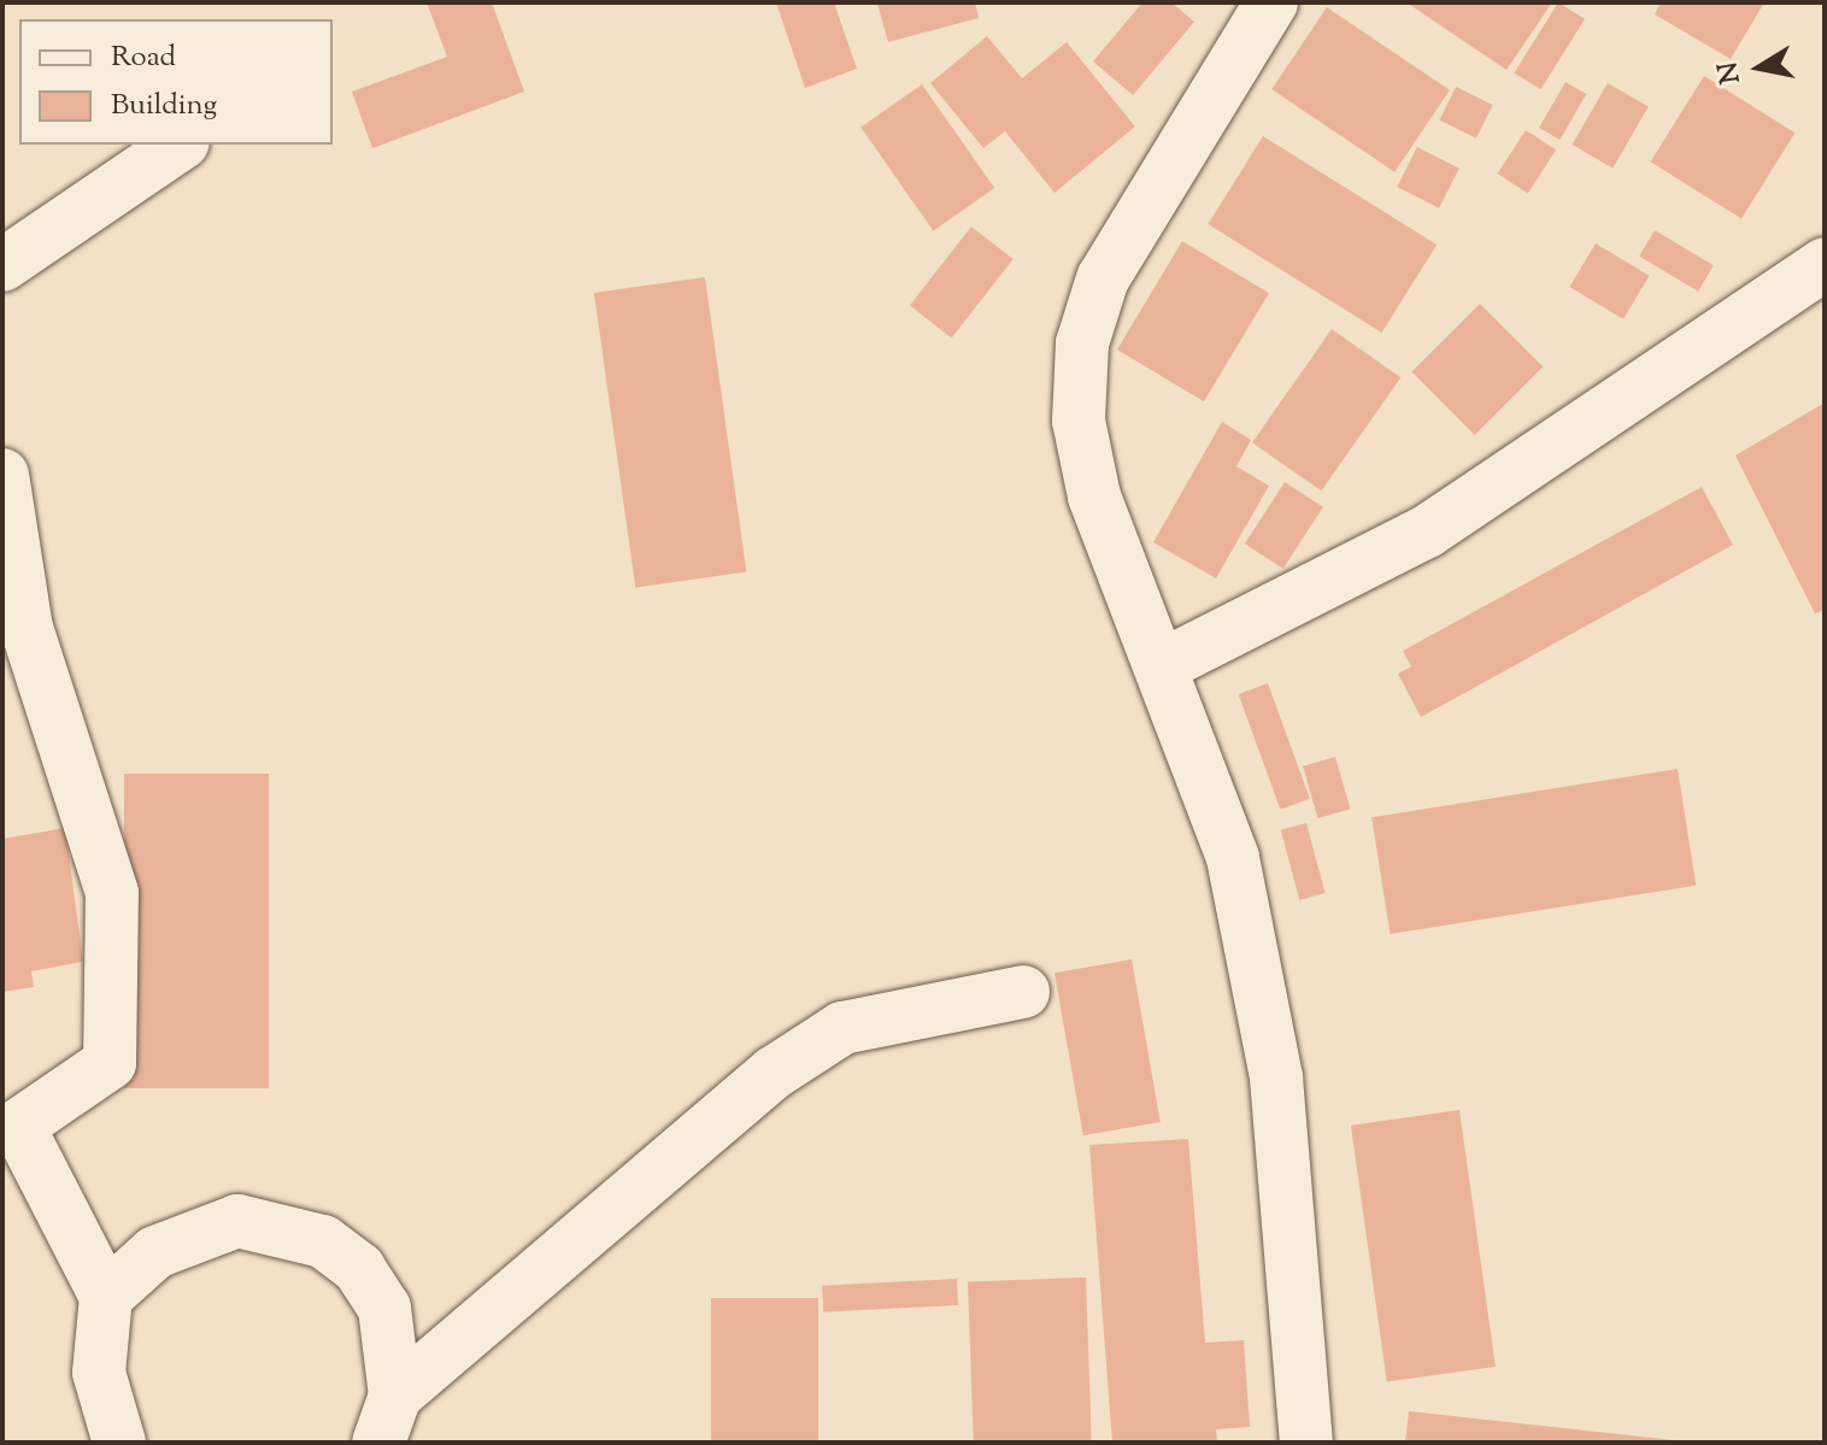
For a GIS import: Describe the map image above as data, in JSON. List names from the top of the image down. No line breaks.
{"legend":["Road","Building"],"north":"left"}
